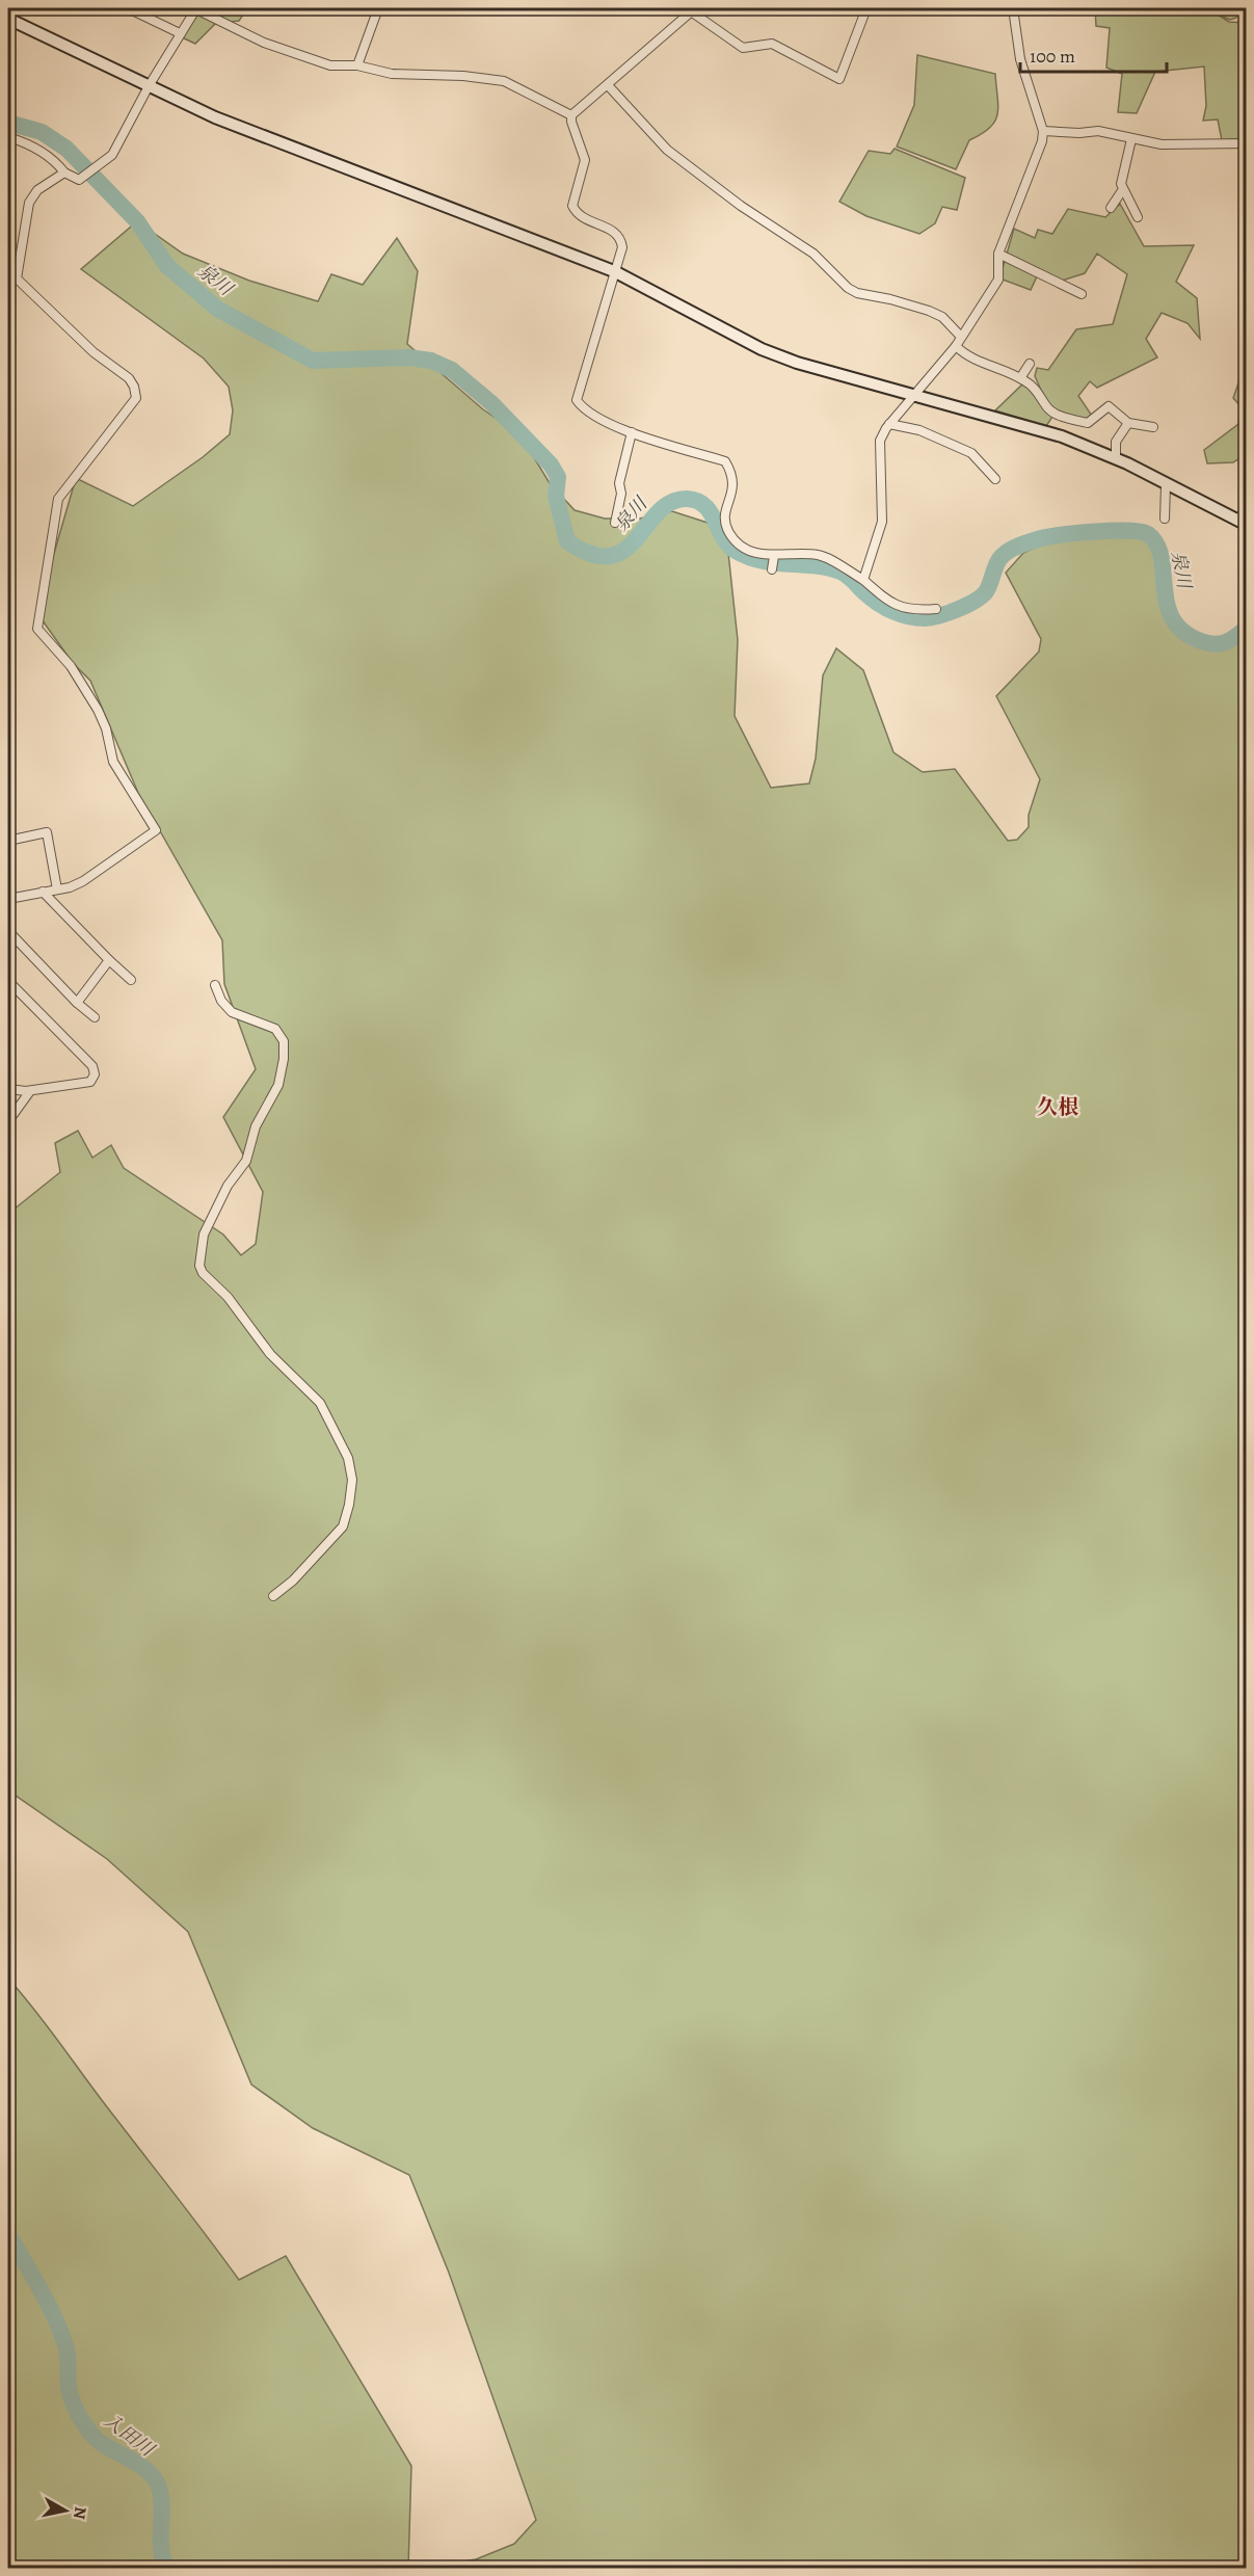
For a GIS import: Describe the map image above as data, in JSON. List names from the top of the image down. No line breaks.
{"districts":["久根"],"water":["泉川","入田川"],"scale_bar":"100 m","north":"right"}
